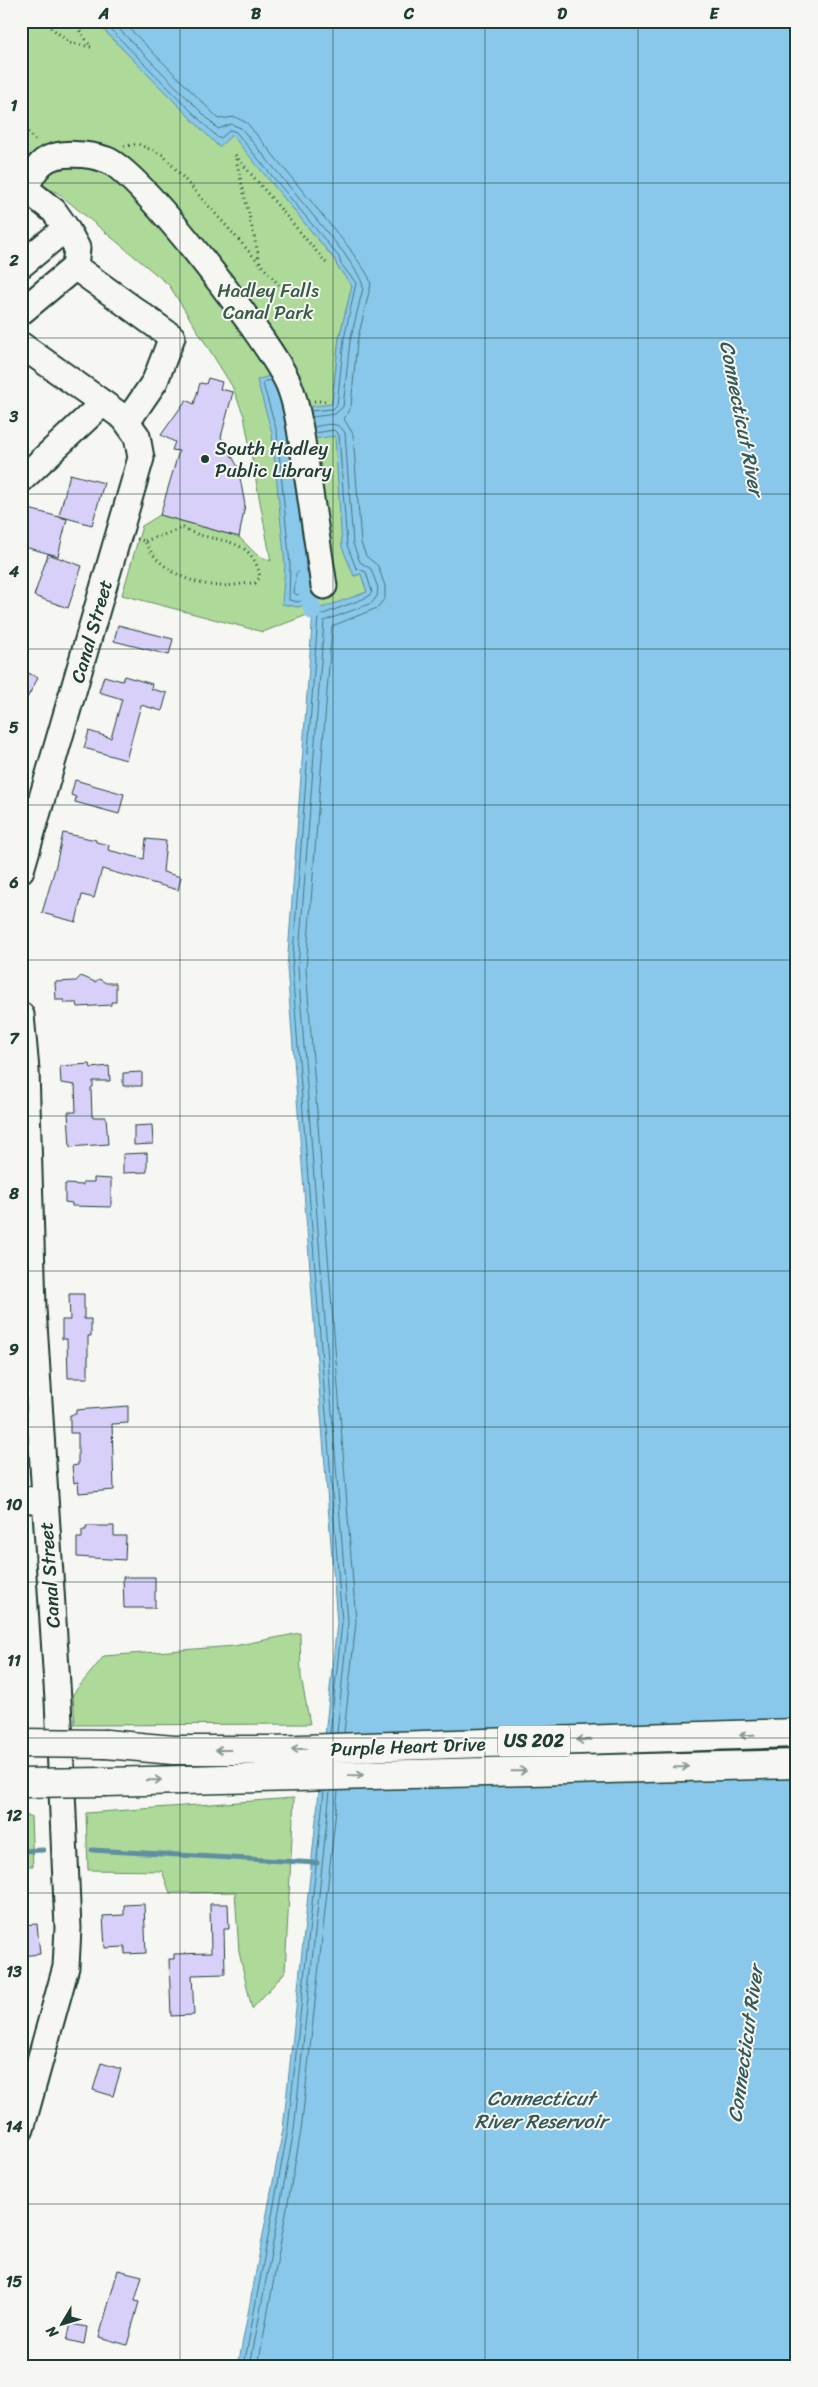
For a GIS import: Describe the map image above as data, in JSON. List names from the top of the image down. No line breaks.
{"streets":{"main road":["US 202","Purple Heart Drive"],"street":["Canal Street"]},"water":["Connecticut River","Connecticut River Reservoir"],"parks":["Hadley Falls Canal Park"],"places":["South Hadley Public Library"],"north":"bottom left","grid":{"columns":["A","B","C","D","E"],"rows":["1","2","3","4","5","6","7","8","9","10","11","12","13","14","15"]}}
